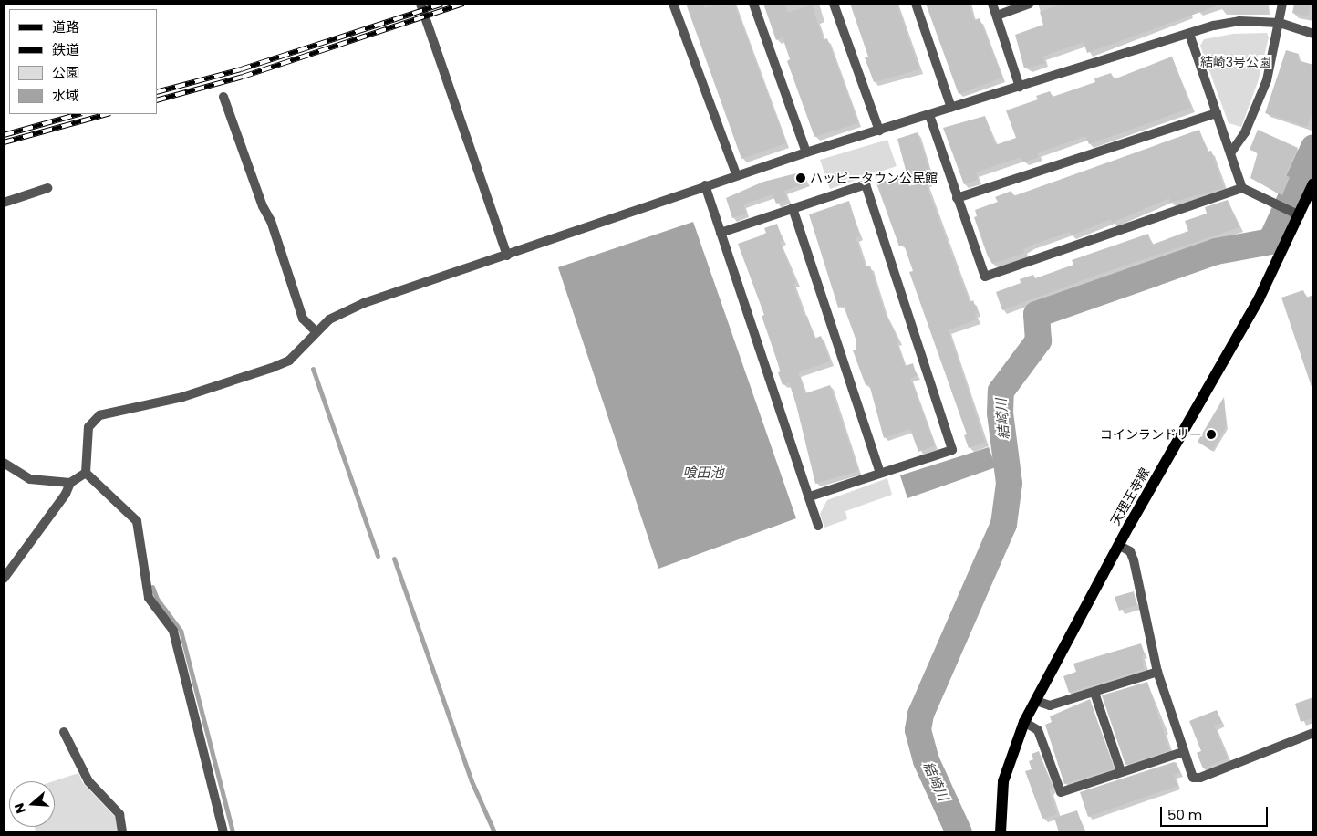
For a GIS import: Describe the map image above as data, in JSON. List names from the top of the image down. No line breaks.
{"streets":{"main road":["天理王寺線"]},"water":["結崎川","喰田池"],"parks":["結崎3号公園"],"places":["ハッピータウン公民館","コインランドリー"],"legend":["道路","鉄道","公園","水域"],"scale_bar":"50 m","north":"left"}
